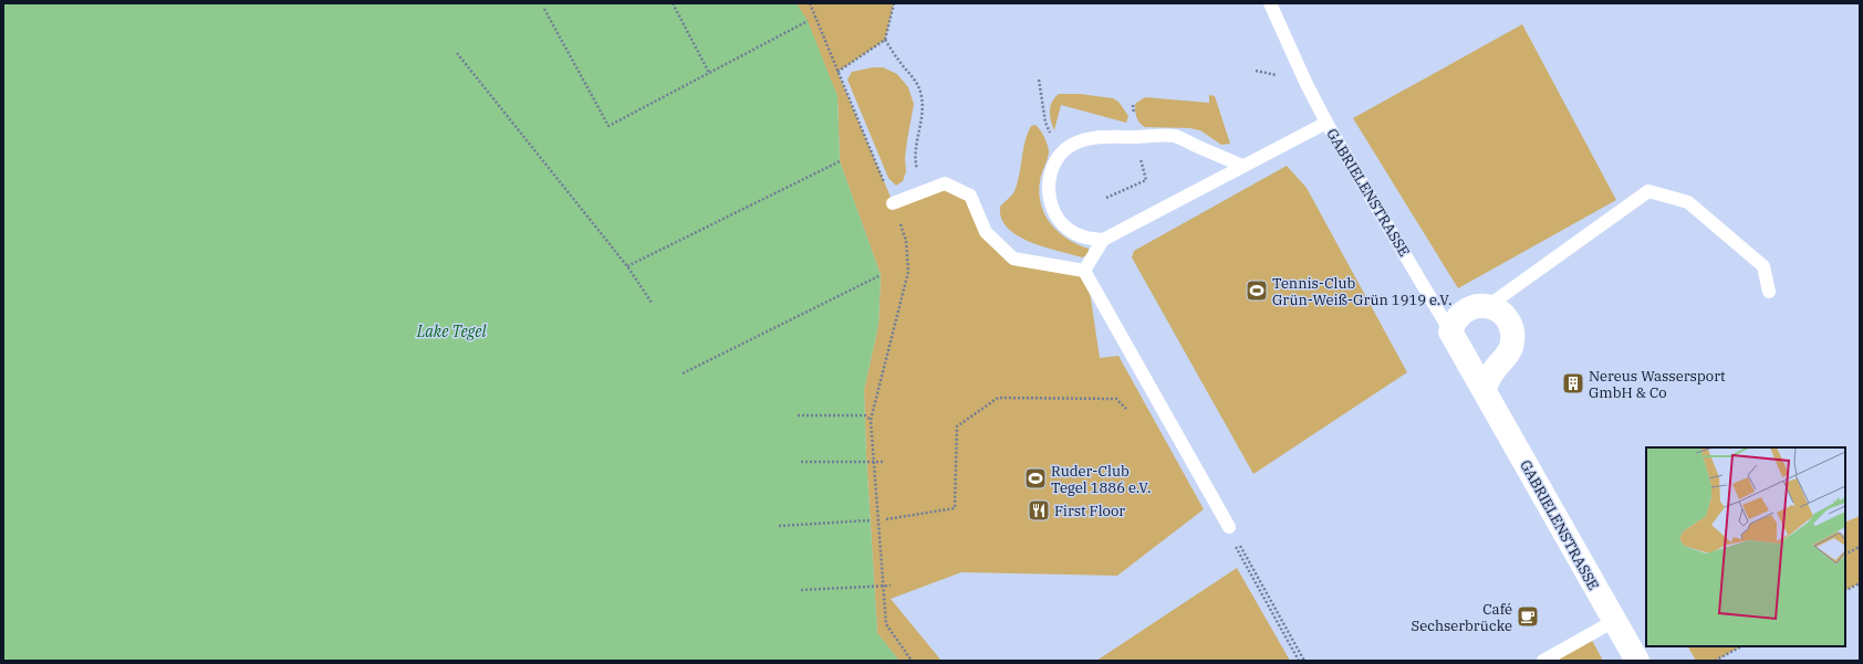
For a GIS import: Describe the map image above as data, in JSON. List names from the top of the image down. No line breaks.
{"streets":{"street":["GABRIELENSTRASSE"]},"water":["Lake Tegel"],"places":{"sports":["Tennis-Club Grün-Weiß-Grün 1919 e.V.","Ruder-Club Tegel 1886 e.V."],"building":["Nereus Wassersport GmbH & Co"],"restaurant":["First Floor"],"cafe":["Café Sechserbrücke"]}}
